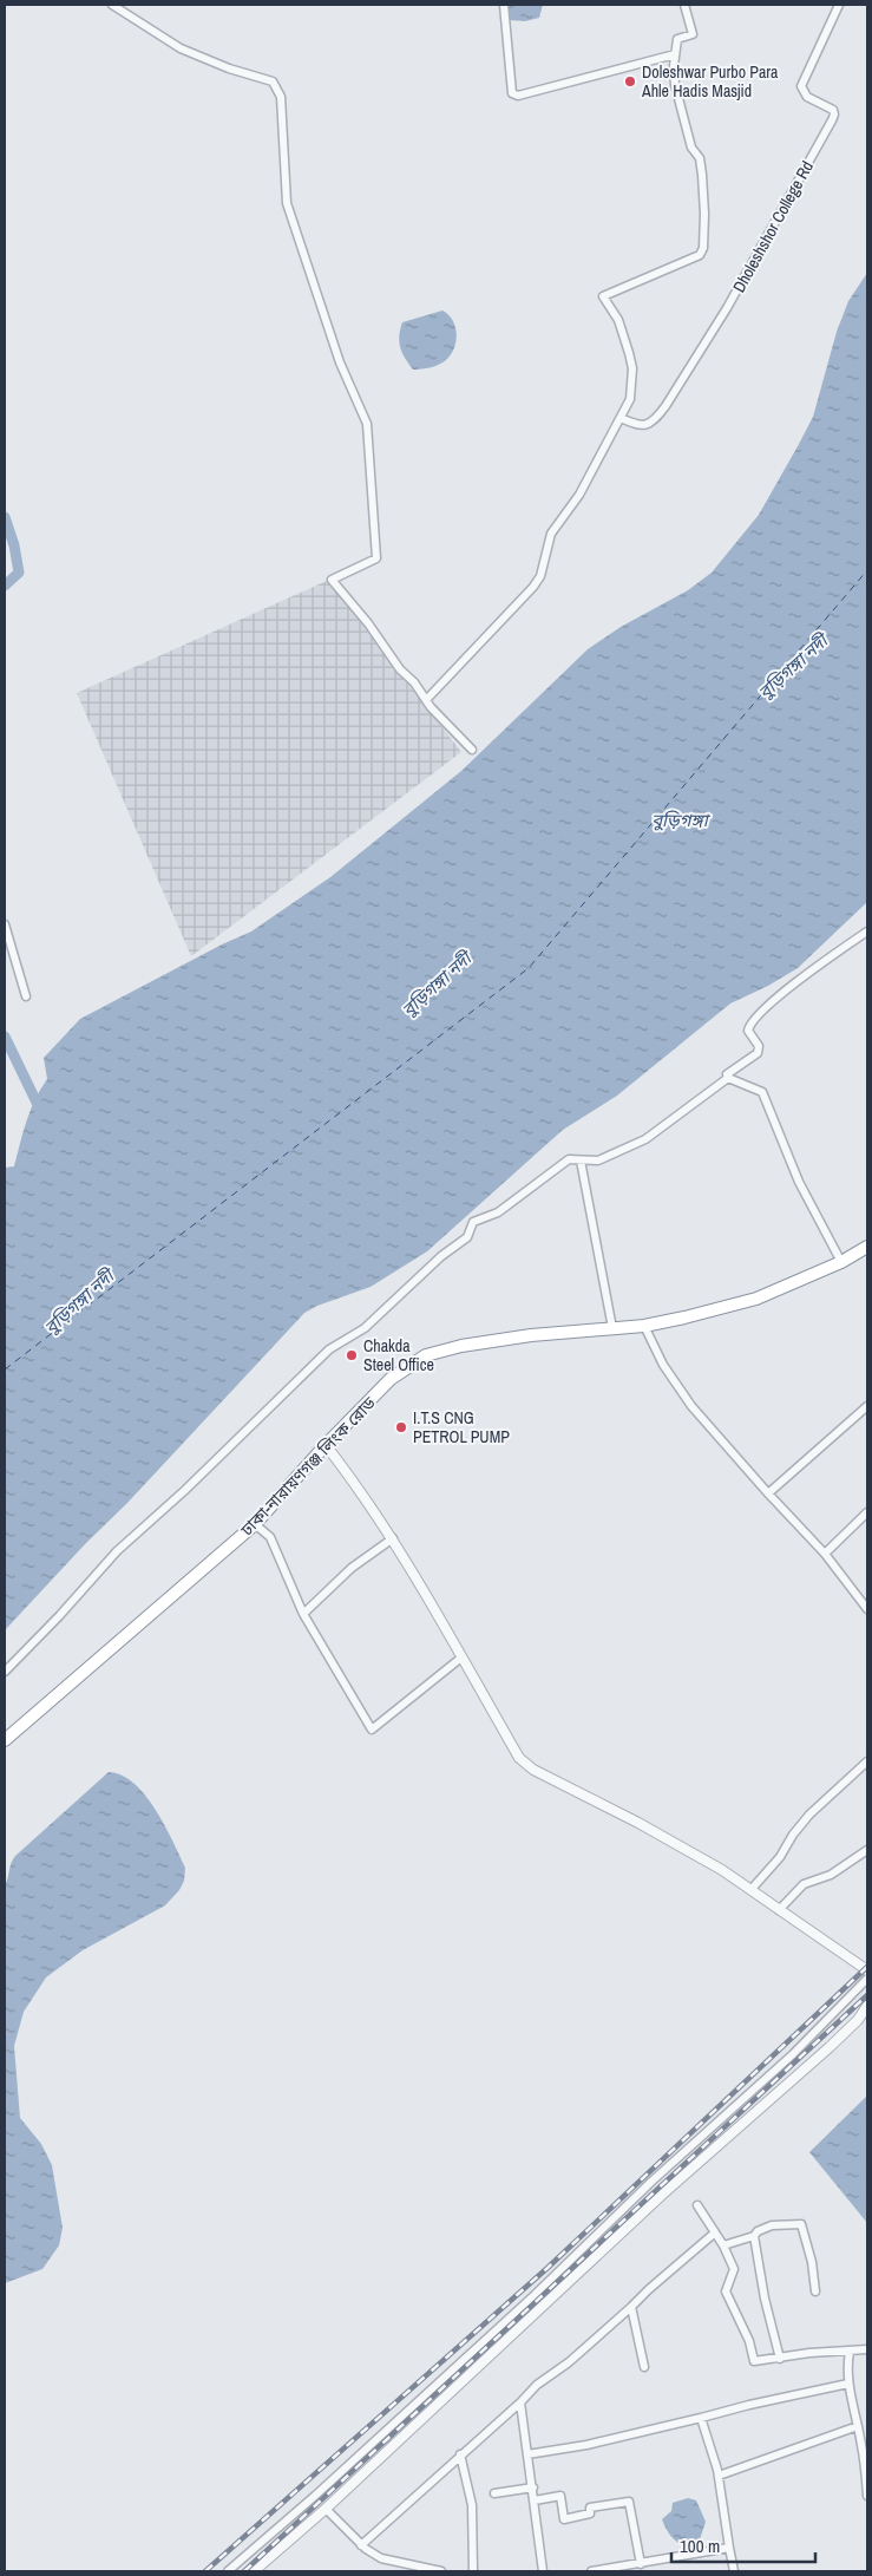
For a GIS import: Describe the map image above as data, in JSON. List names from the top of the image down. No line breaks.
{"streets":{"highway":["ঢাকা-নারায়ণগঞ্জ লিংক রোড"],"street":["Dholeshshor College Rd"]},"water":["বুড়িগঙ্গা নদী","বুড়িগঙ্গা"],"places":["Doleshwar Purbo Para Ahle Hadis Masjid","Chakda Steel Office","I.T.S CNG PETROL PUMP"],"scale_bar":"100 m"}
